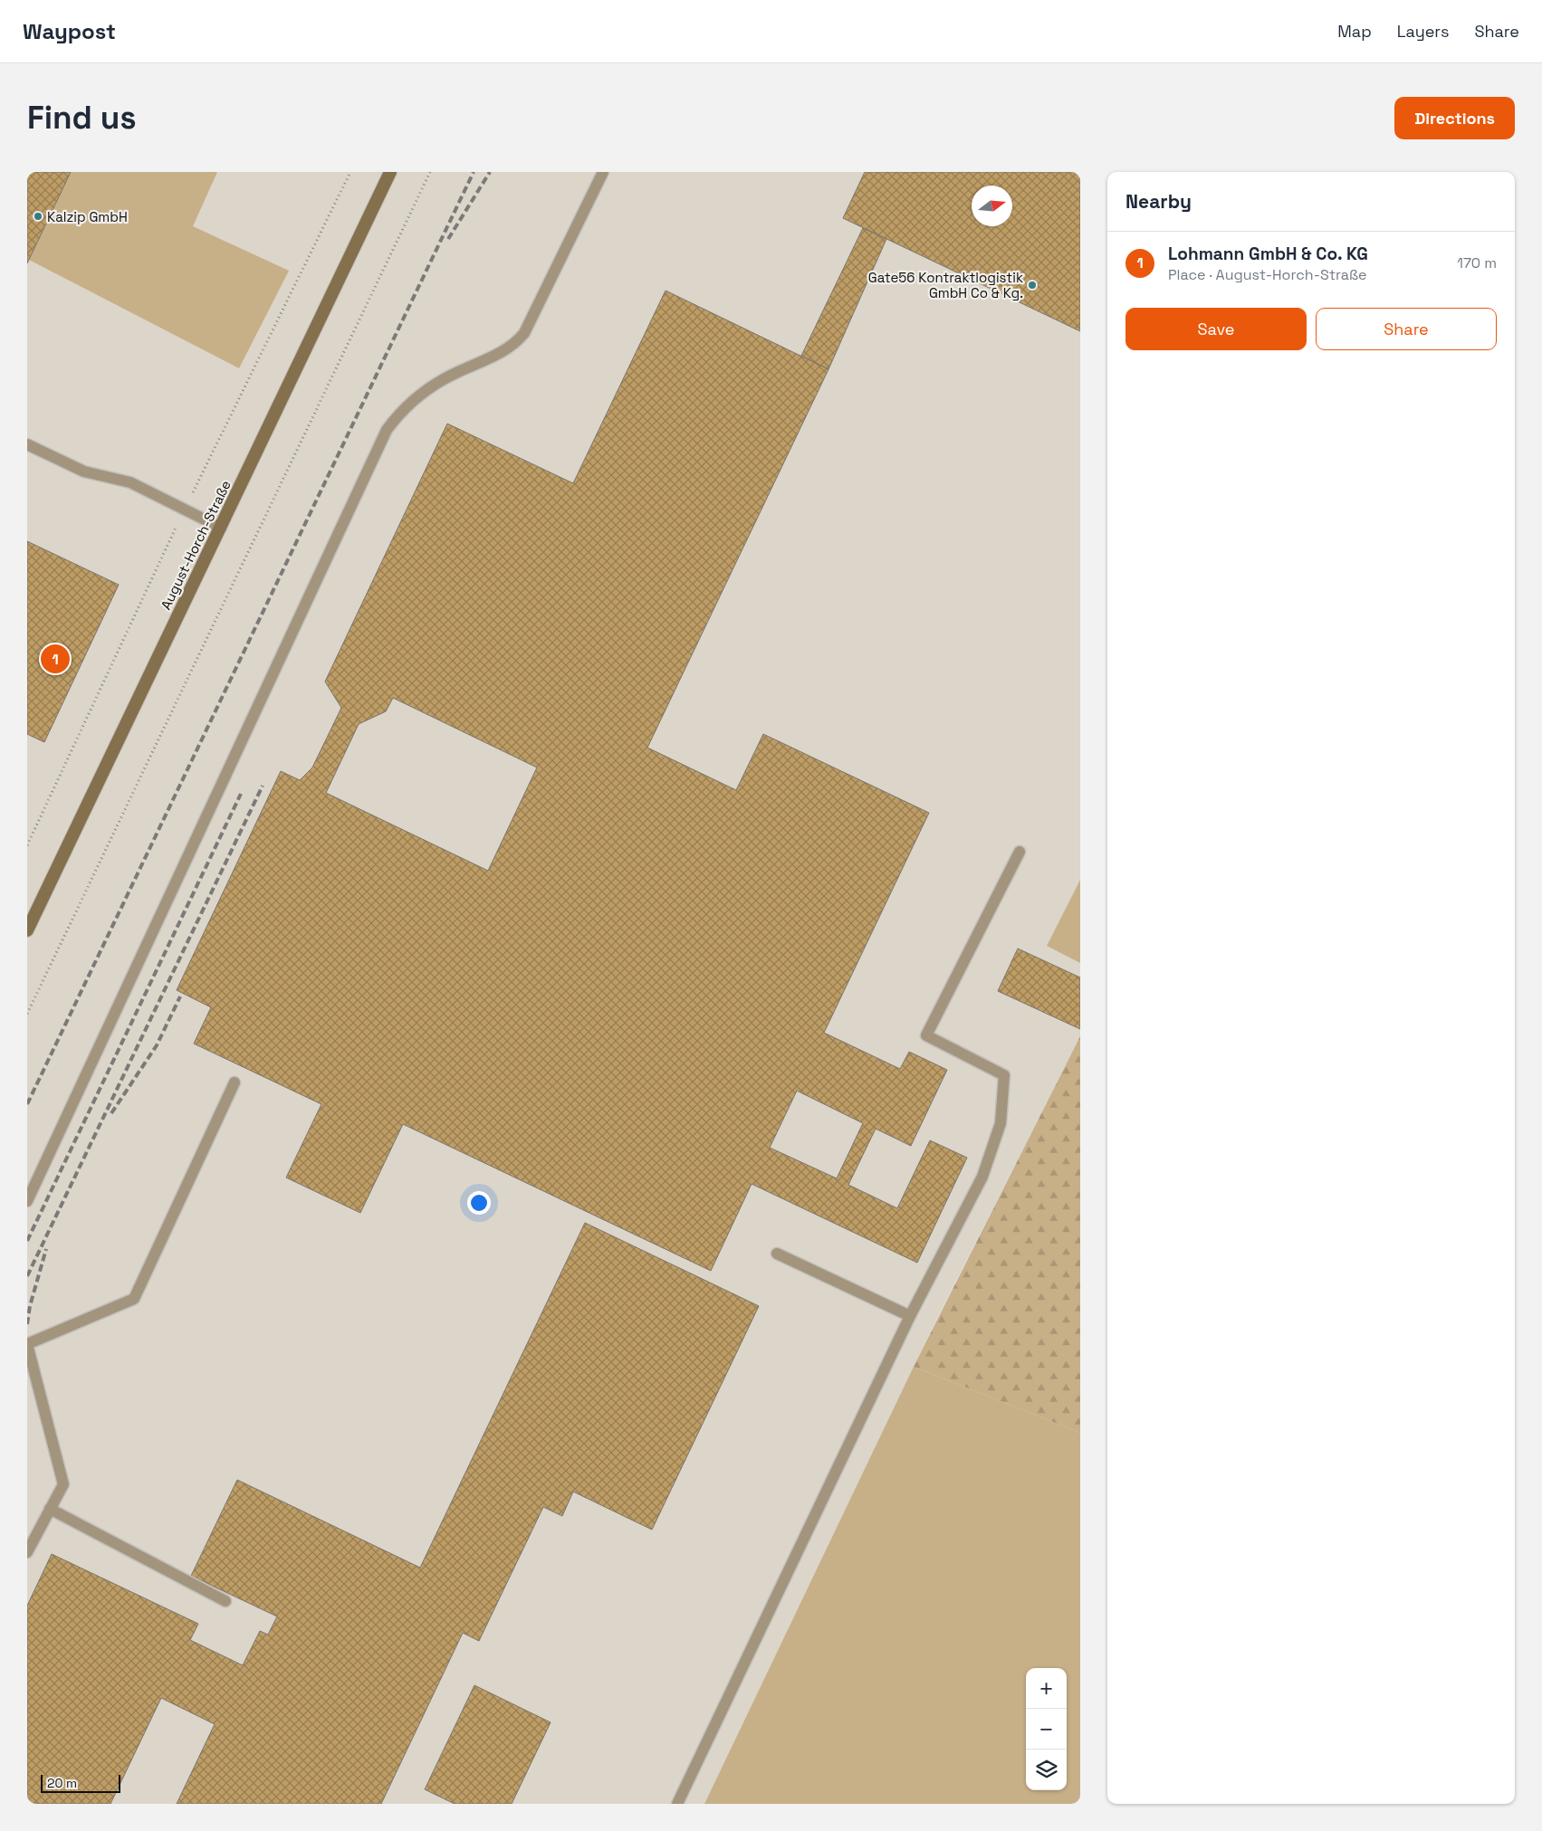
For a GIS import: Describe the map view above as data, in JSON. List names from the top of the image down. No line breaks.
{"streets":{"main road":["August-Horch-Straße"]},"places":["Kalzip GmbH","Gate56 Kontraktlogistik GmbH Co & Kg."],"scale_bar":"20 m","north":"right","page":{"header":"Waypost","nav":["Map","Layers","Share"],"buttons":["Directions",["Save","Share"]],"title":"Find us","heading":"Nearby","list":[{"mark":"1","name":"Lohmann GmbH & Co. KG","note":"Place · August-Horch-Straße","value":"170 m"}],"pins":"1","map_buttons":["+","−"],"scale":"20 m"}}
